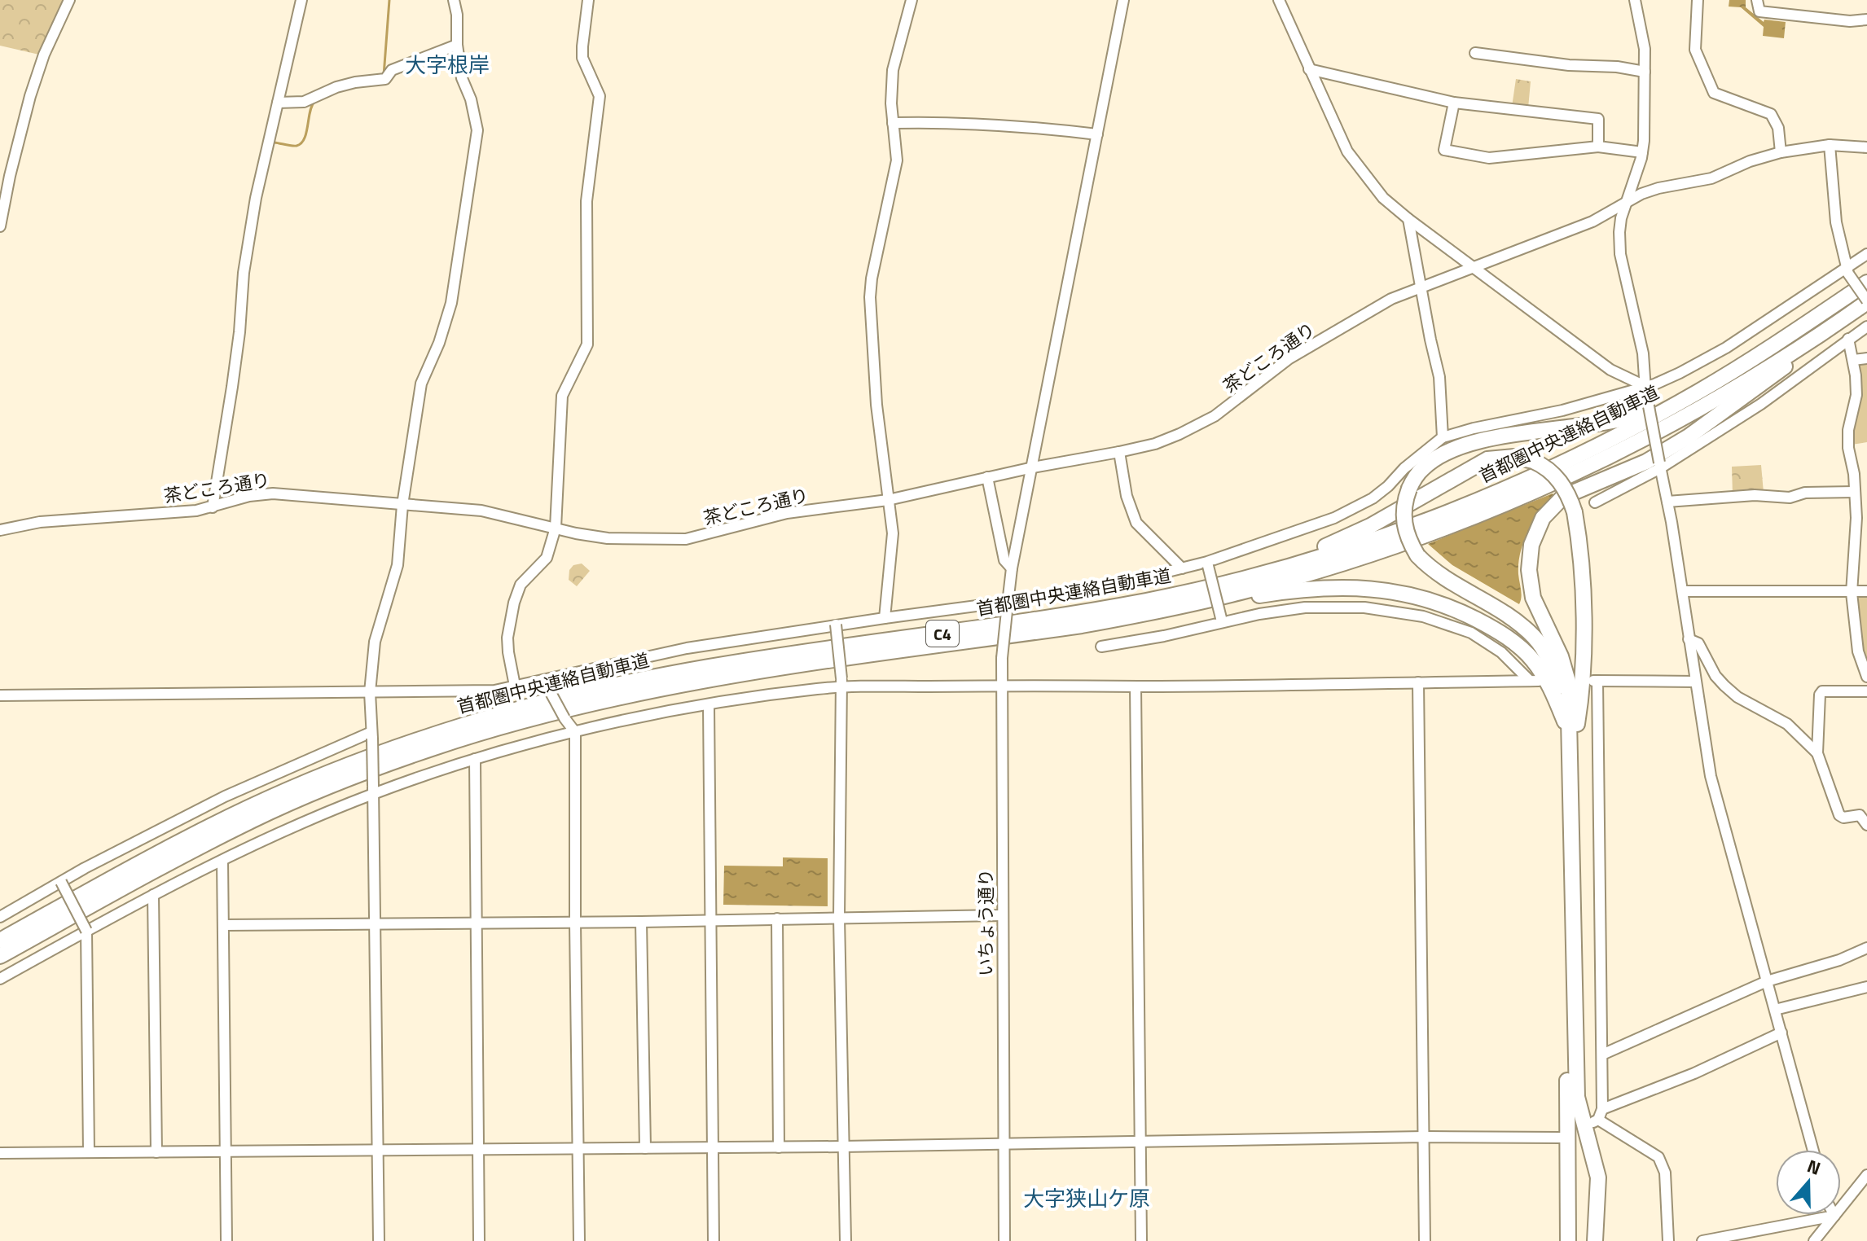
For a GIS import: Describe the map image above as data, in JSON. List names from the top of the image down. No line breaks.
{"streets":{"highway":["首都圏中央連絡自動車道","C4"],"street":["茶どころ通り","いちょう通り"]},"crossings":[["茶どころ通り","いちょう通り"]],"districts":["大字根岸","大字狭山ケ原"],"north":"top"}
